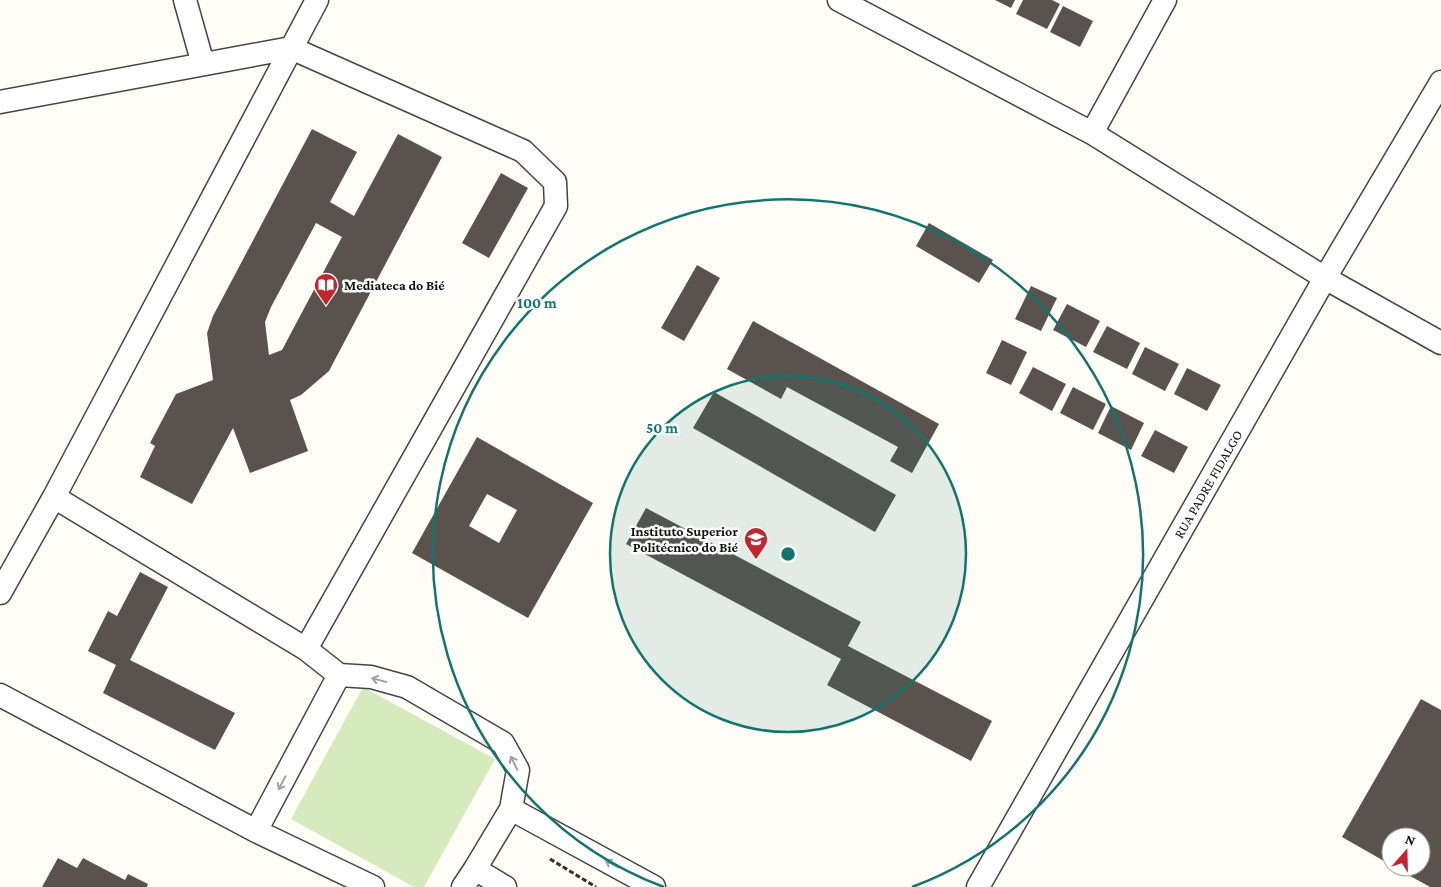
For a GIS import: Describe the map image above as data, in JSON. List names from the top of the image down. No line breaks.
{"streets":{"street":["RUA PADRE FIDALGO"]},"places":{"library":["Mediateca do Bié"],"school or university":["Instituto Superior Politécnico do Bié"]},"north":"top","rings":["100 m","50 m"]}
